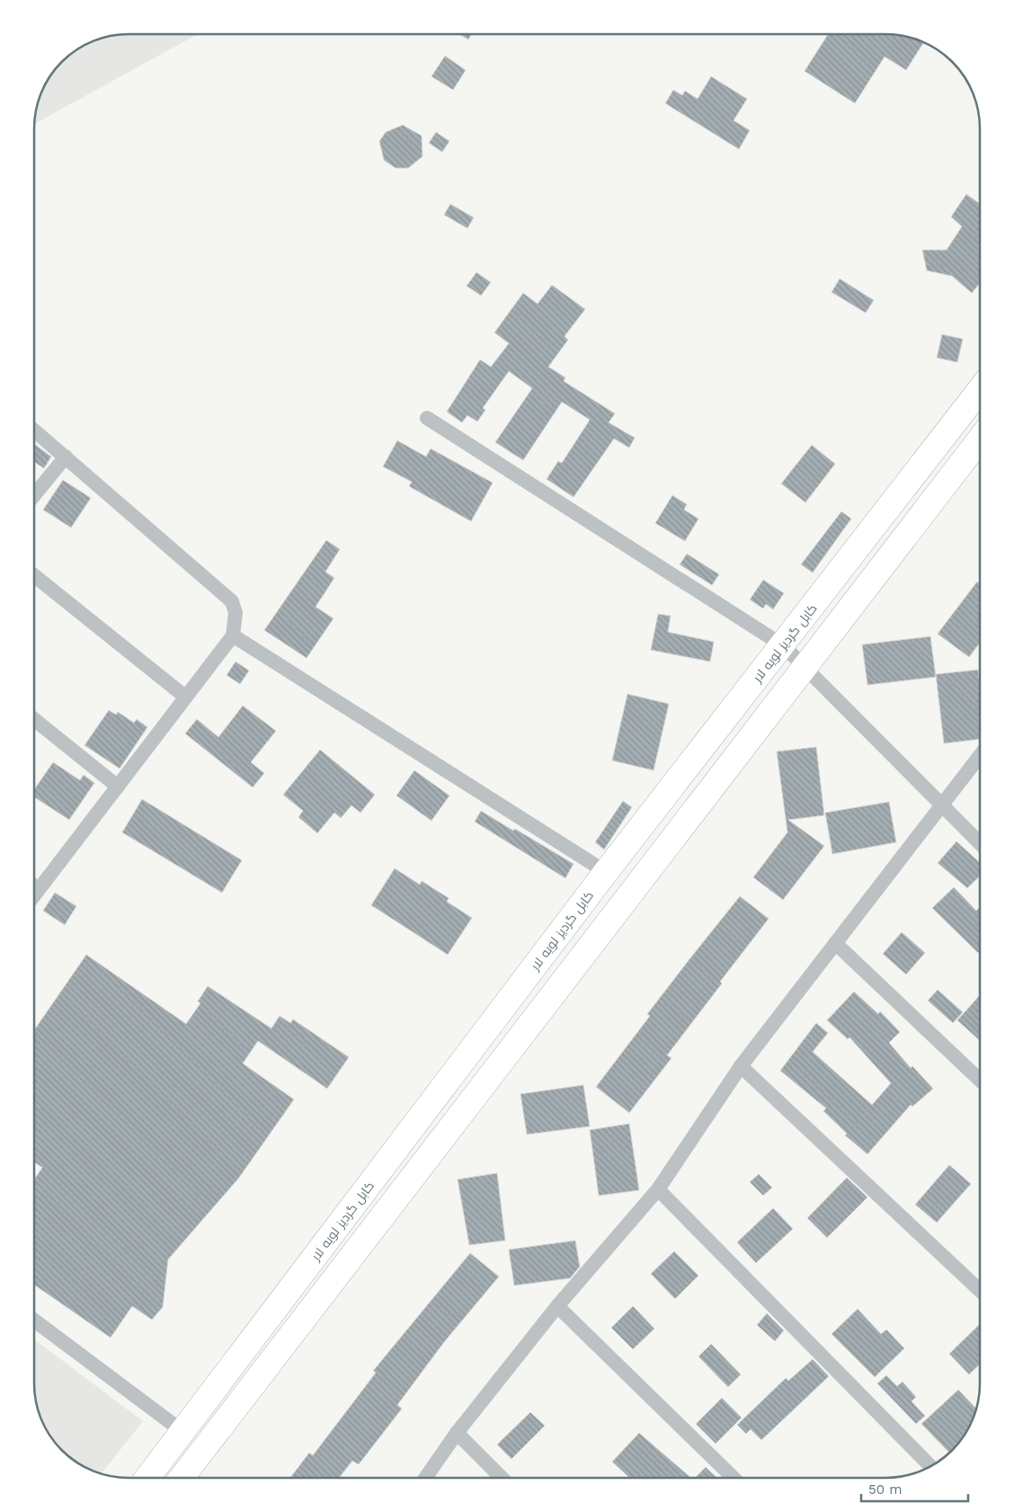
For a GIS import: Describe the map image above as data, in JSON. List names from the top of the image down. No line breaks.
{"streets":{"highway":["کابل گردیز لویه لار"]},"scale_bar":"50 m"}
